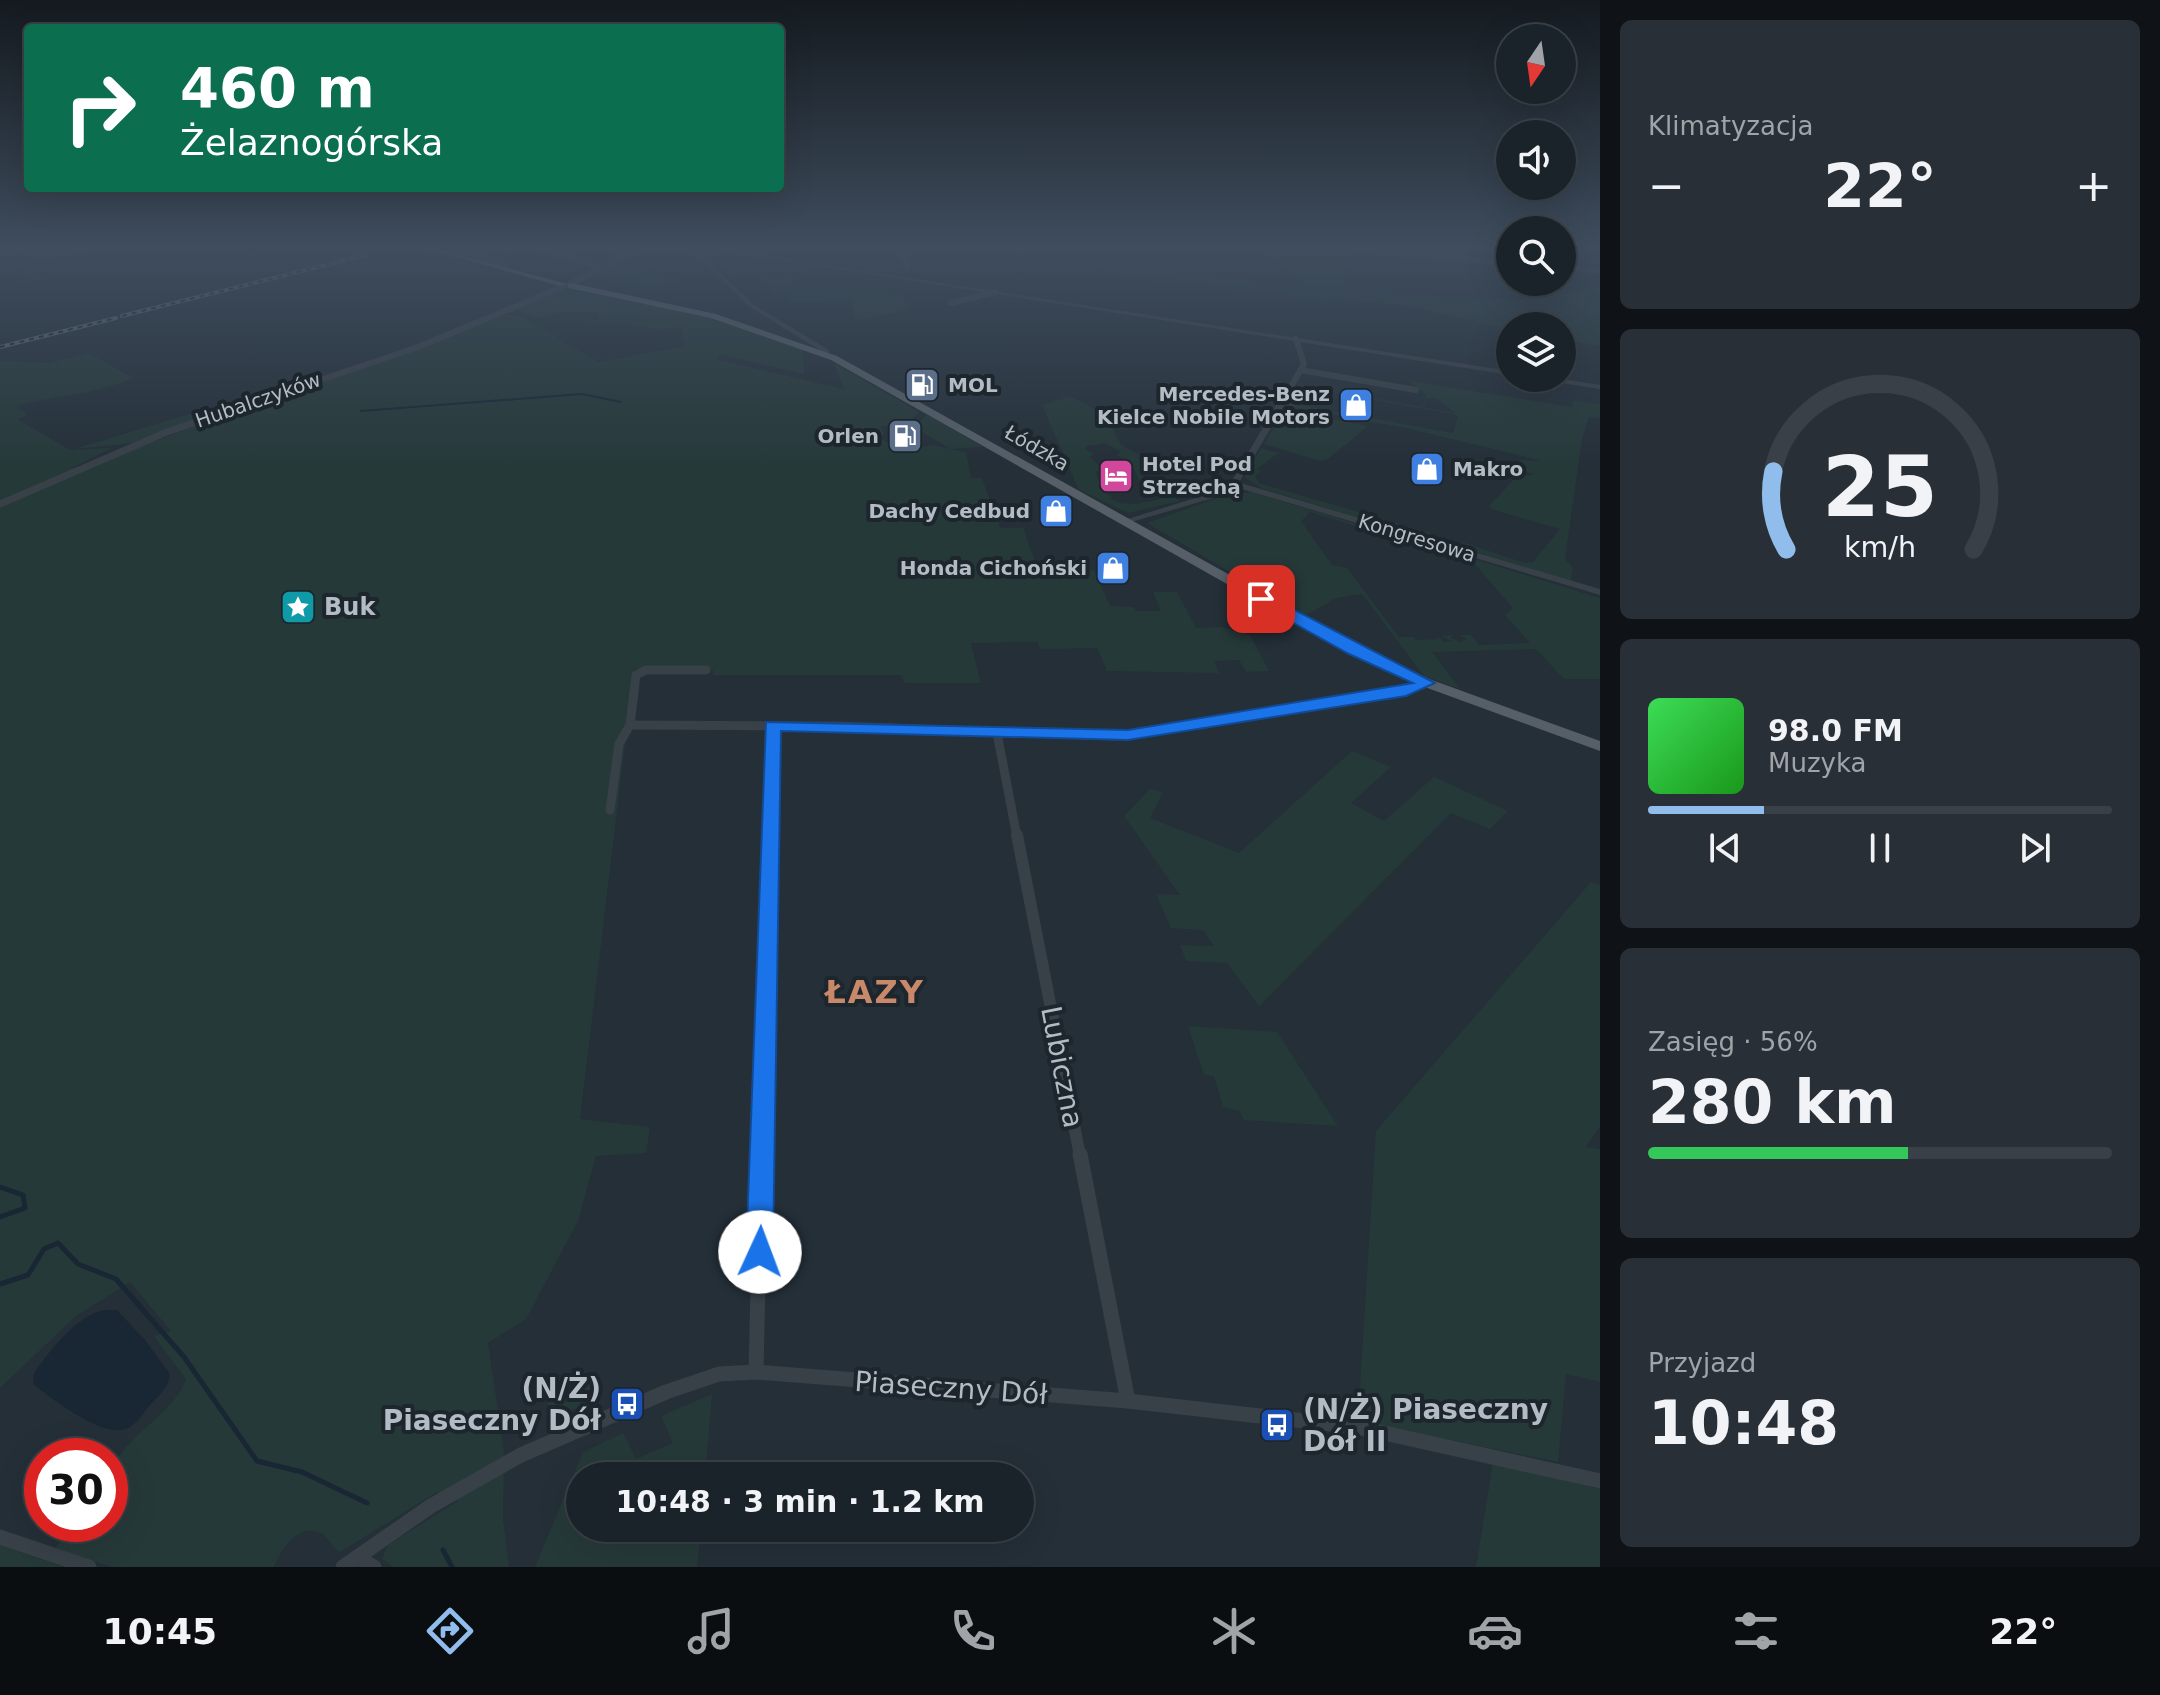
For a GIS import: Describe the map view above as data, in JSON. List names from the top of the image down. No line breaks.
{"streets":{"main road":["Łódzka"],"street":["Hubalczyków","Kongresowa","Lubiczna","Piaseczny Dół"]},"crossings":[["Lubiczna","Piaseczny Dół"]],"districts":["ŁAZY"],"places":{"fuel station":["MOL","Orlen"],"shop":["Mercedes-Benz Kielce Nobile Motors","Makro","Dachy Cedbud","Honda Cichoński"],"hotel":["Hotel Pod Strzechą"],"place":["Buk"],"bus stop":["(N/Ż) Piaseczny Dół","(N/Ż) Piaseczny Dół II"]},"north":"bottom","page":{"tile":["Klimatyzacja",["Zasięg · 56%","280 km"],["Przyjazd","10:48"]],"turn":["460 m","Żelaznogórska"],"heat":["−","22°","+"],"song":["98.0 FM","Muzyka"],"limit":"30","trip":"10:48 · 3 min · 1.2 km","tabs":["10:45","22°"],"gauge":["25","km/h"]}}
